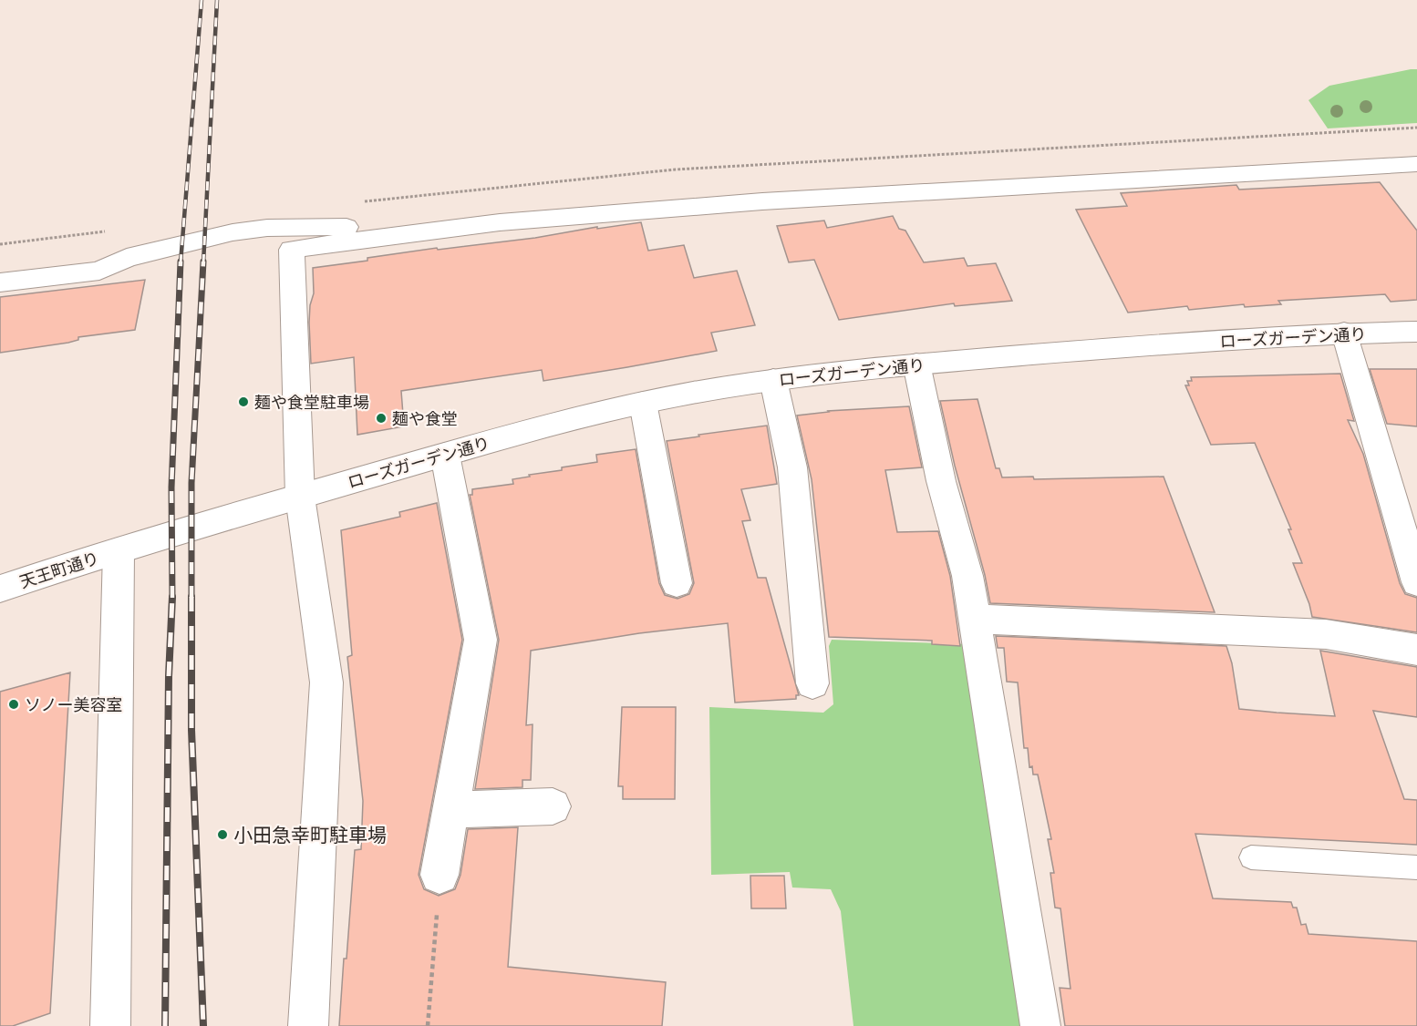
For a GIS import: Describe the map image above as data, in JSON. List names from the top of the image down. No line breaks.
{"streets":{"street":["ローズガーデン通り","天王町通り"]},"crossings":[["ローズガーデン通り","天王町通り"]],"places":["麺や食堂駐車場","麺や食堂","ソノー美容室","小田急幸町駐車場"]}
